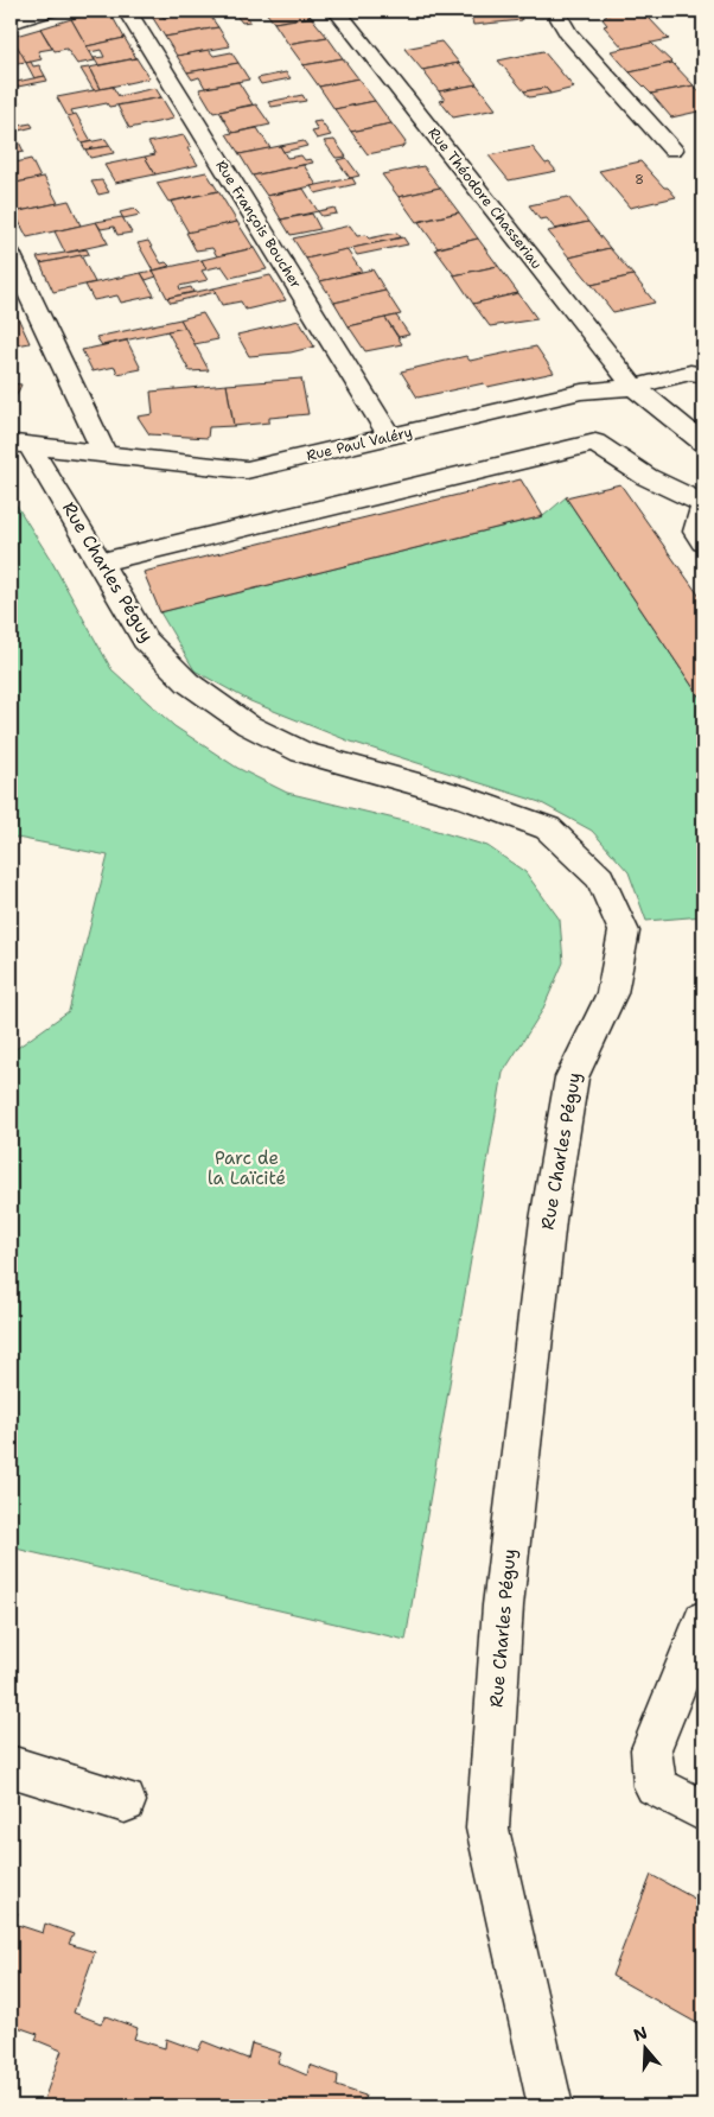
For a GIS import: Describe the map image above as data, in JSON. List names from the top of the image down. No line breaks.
{"streets":{"street":["Rue Théodore Chasseriau","Rue François Boucher","Rue Paul Valéry","Rue Charles Péguy"]},"crossings":[["Rue Théodore Chasseriau","Rue Paul Valéry"],["Rue François Boucher","Rue Paul Valéry"],["Rue Paul Valéry","Rue Charles Péguy"]],"parks":["Parc de la Laïcité"],"house_numbers":["8"],"north":"top"}
